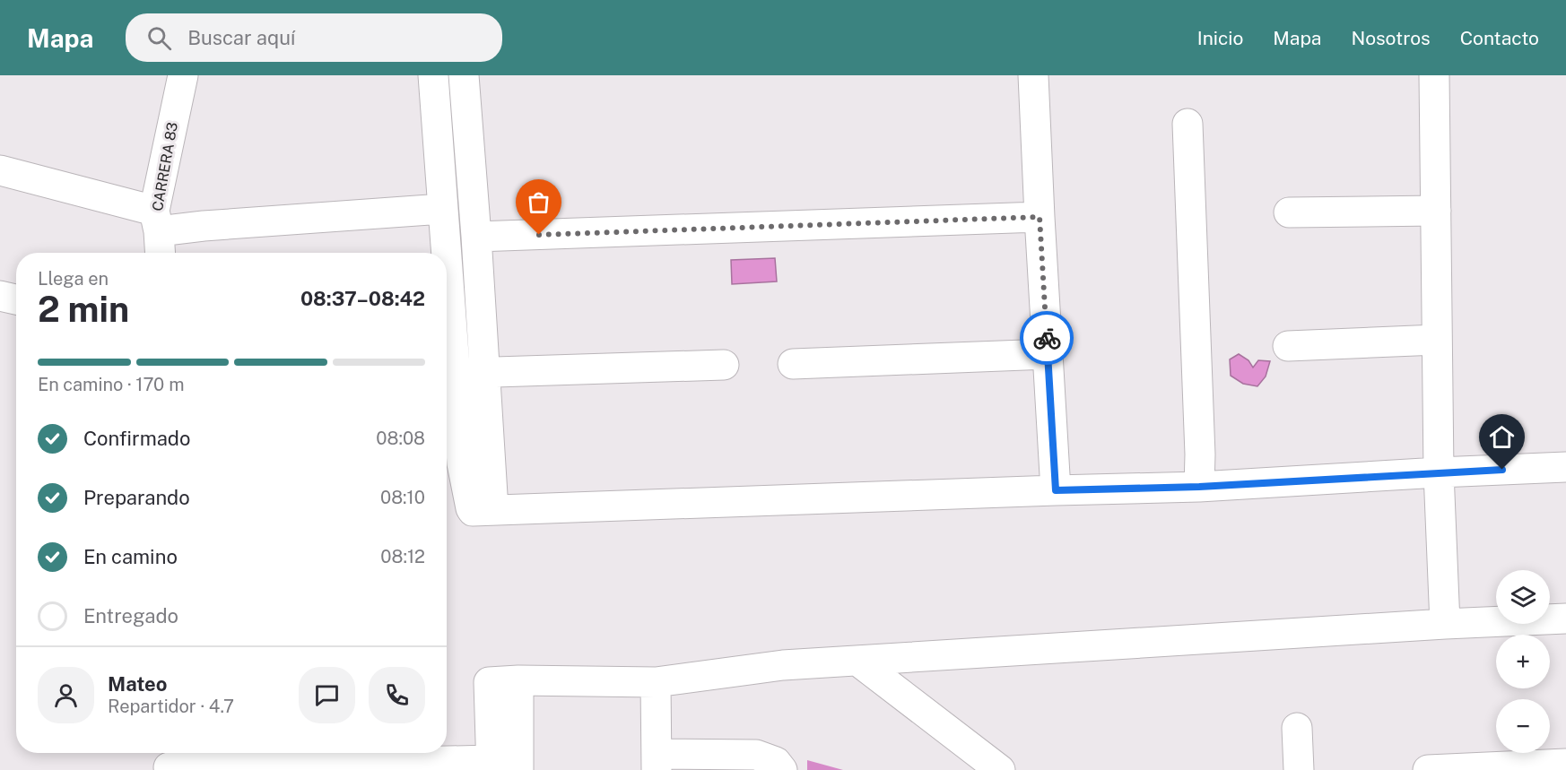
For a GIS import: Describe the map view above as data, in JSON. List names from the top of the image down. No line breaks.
{"streets":{"street":["CARRERA 83"]},"page":{"header":"Mapa","search":"Buscar aquí","nav":["Inicio","Mapa","Nosotros","Contacto"],"heading":["2 min","Llega en","08:37–08:42"],"panel":["Mateo","Repartidor · 4.7"],"bar":"En camino · 170 m","list":[["Confirmado","08:08"],["Preparando","08:10"],["En camino","08:12"],"Entregado"],"map_buttons":["+","−"]}}
